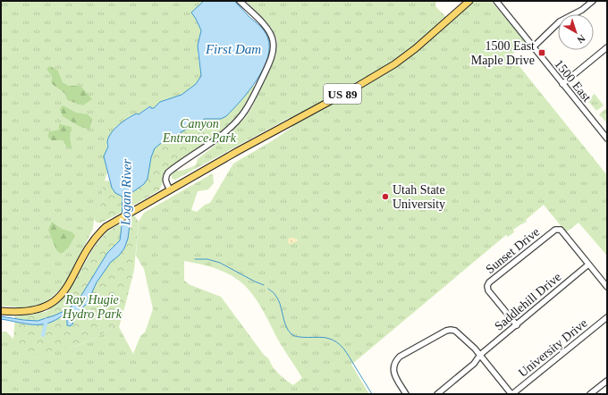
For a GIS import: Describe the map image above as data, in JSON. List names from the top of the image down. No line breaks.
{"streets":{"main road":["US 89"],"street":["1500 East","Sunset Drive","Saddlehill Drive","University Drive"]},"crossings":[["Sunset Drive","Saddlehill Drive"]],"water":["First Dam","Logan River"],"parks":["Canyon Entrance Park","Ray Hugie Hydro Park"],"places":{"transit":["1500 East Maple Drive"],"other":["Utah State University"]},"north":"bottom right"}
